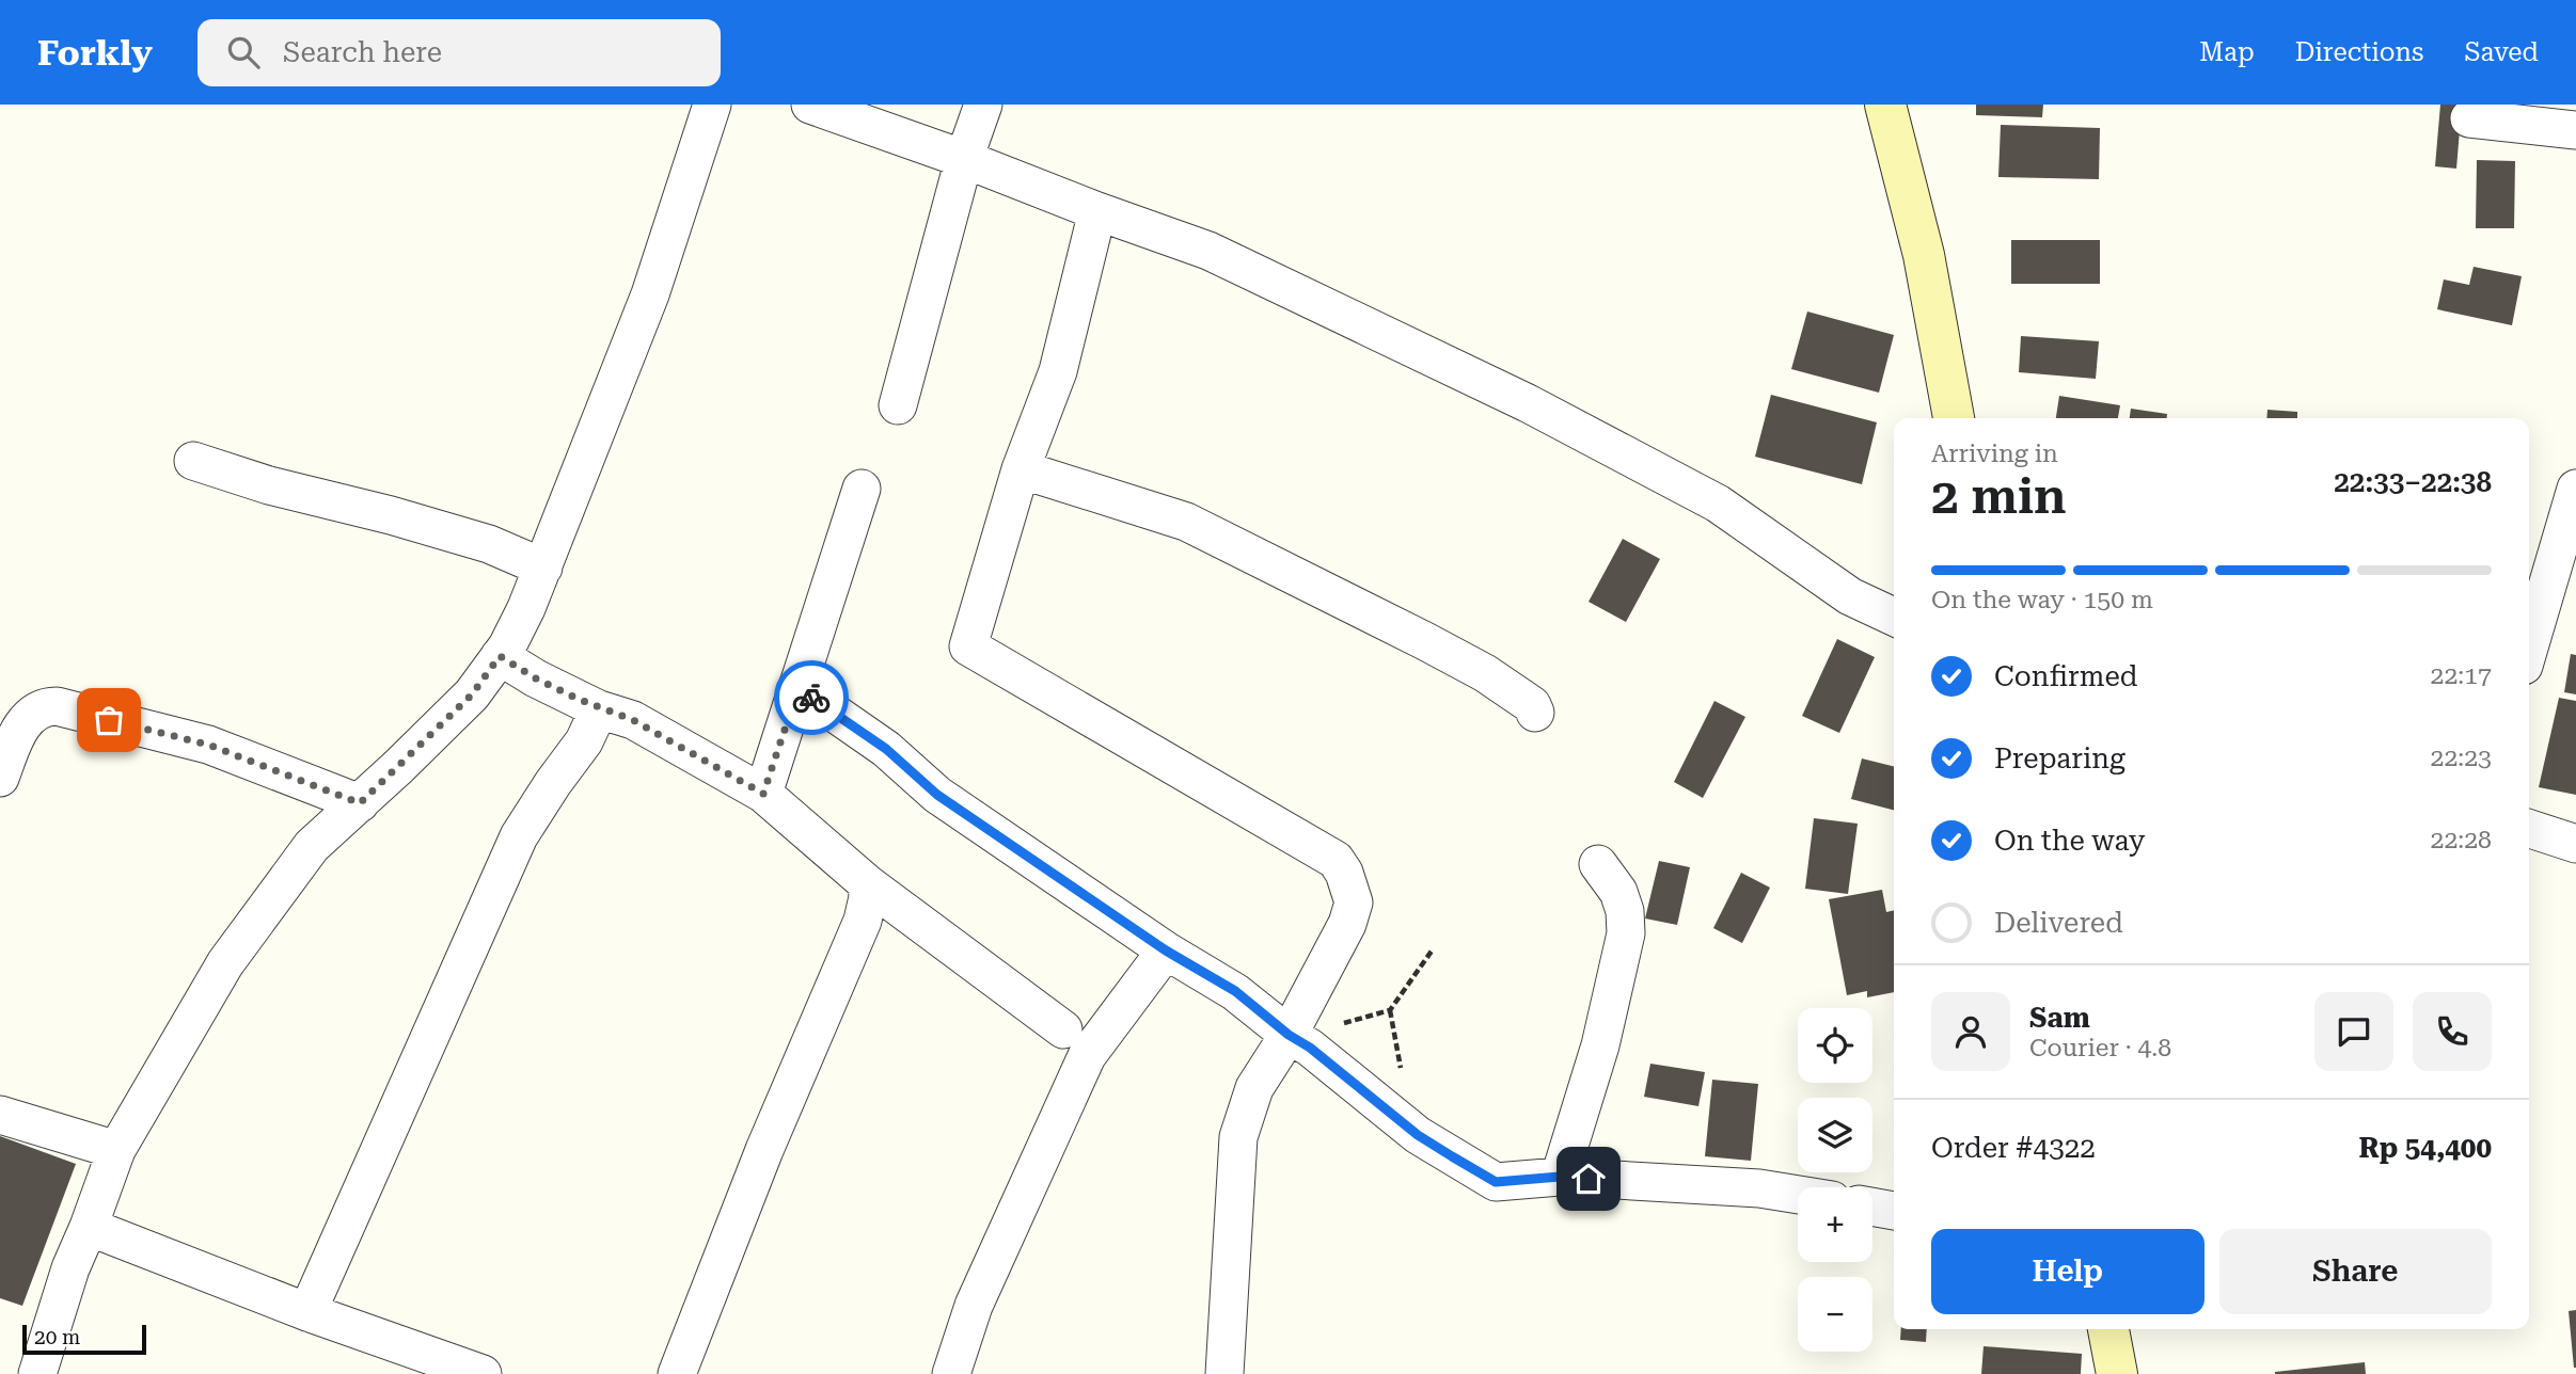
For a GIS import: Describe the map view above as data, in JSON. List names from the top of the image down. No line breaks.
{"scale_bar":"20 m","page":{"header":"Forkly","search":"Search here","nav":["Map","Directions","Saved"],"heading":["2 min","Arriving in","22:33–22:38"],"panel":["Sam","Courier · 4.8","Order #4322","Rp 54,400"],"bar":"On the way · 150 m","list":[["Confirmed","22:17"],["Preparing","22:23"],["On the way","22:28"],"Delivered"],"map_buttons":["+","−"],"buttons":["Help","Share"],"scale":"20 m"}}
